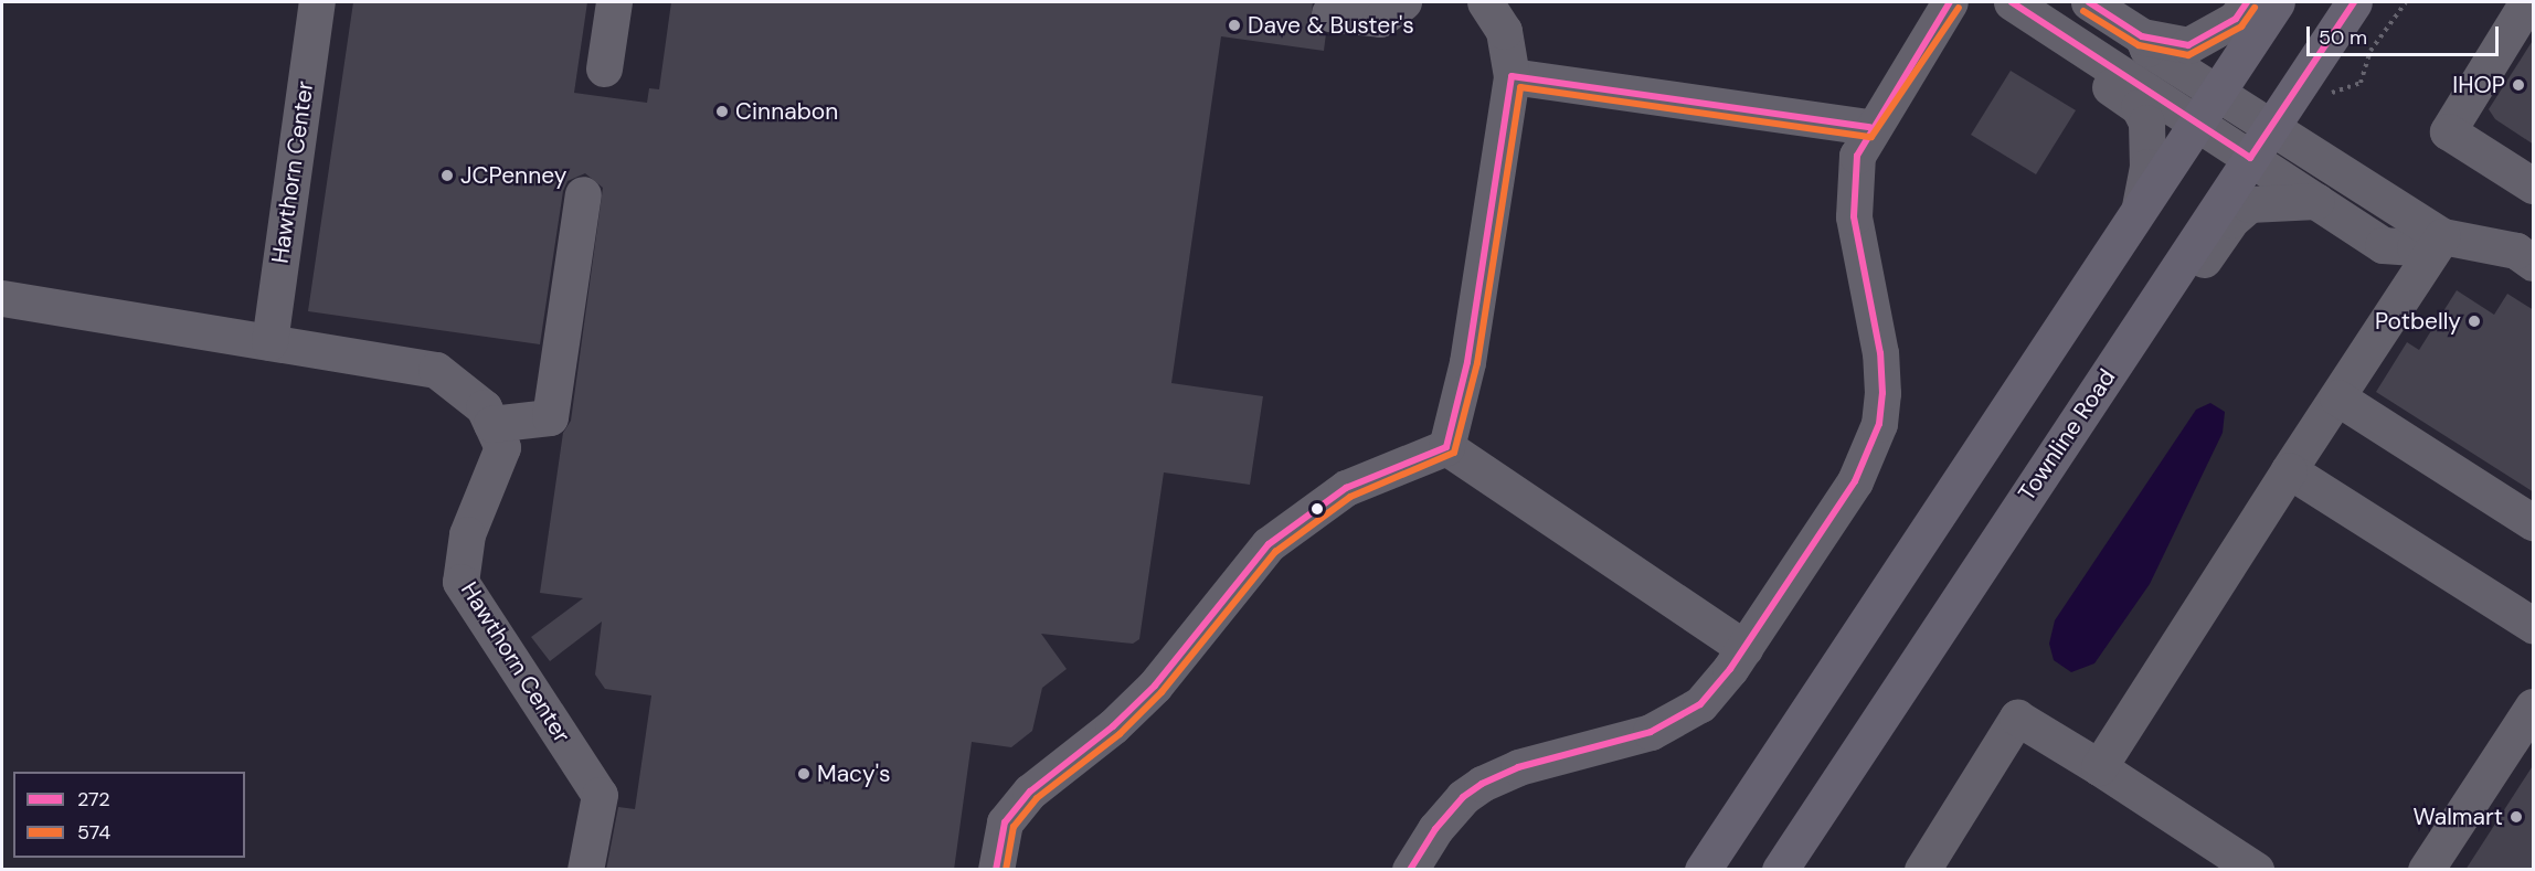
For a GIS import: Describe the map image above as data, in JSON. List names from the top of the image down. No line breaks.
{"streets":{"main road":["Townline Road"],"street":["Hawthorn Center"]},"places":["Dave & Buster's","IHOP","Cinnabon","JCPenney","Potbelly","Macy's","Walmart"],"lines":["transit line 272","transit line 574"],"legend":["272","574"],"scale_bar":"50 m"}
